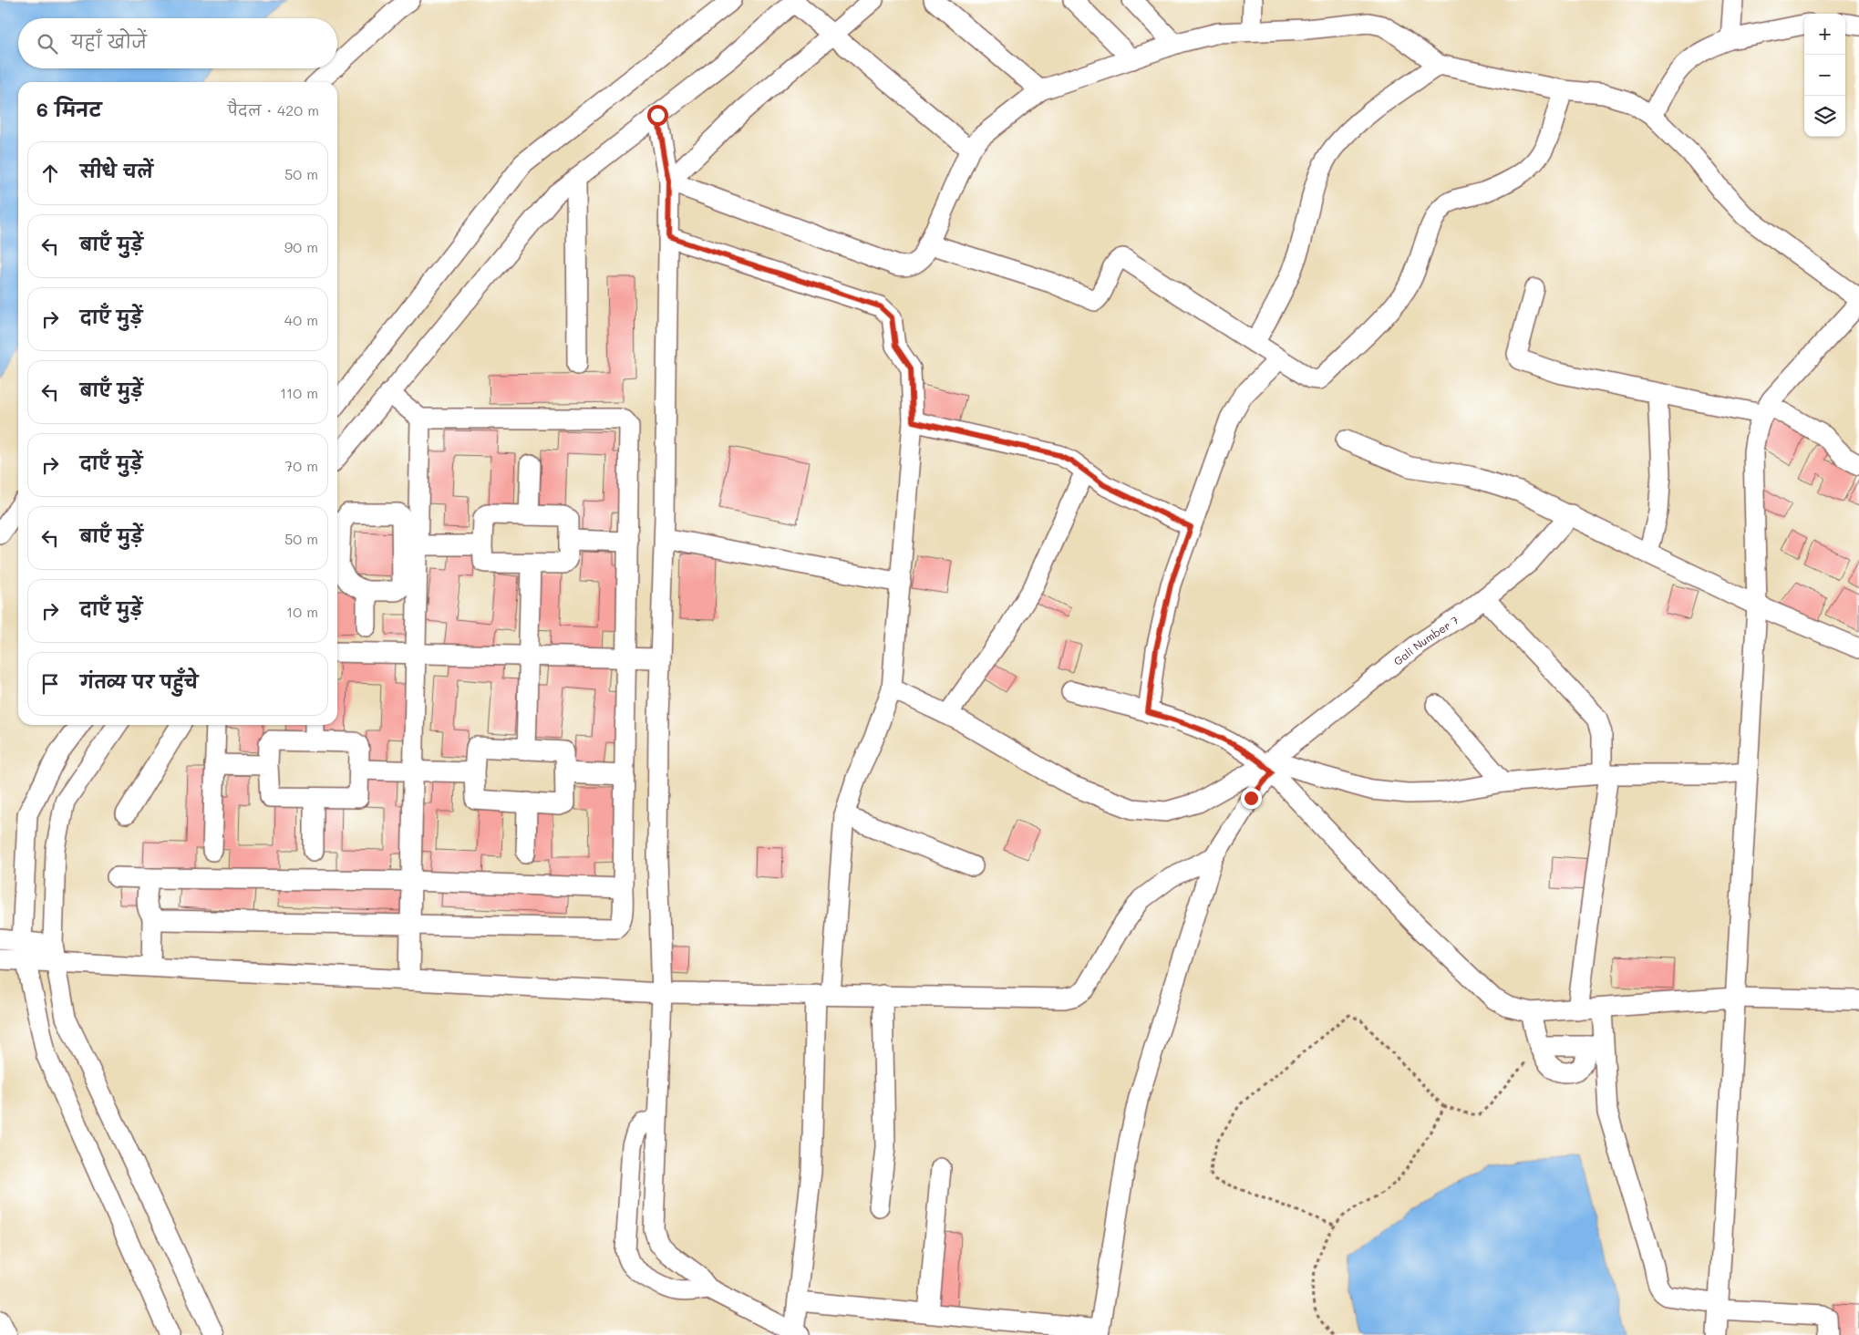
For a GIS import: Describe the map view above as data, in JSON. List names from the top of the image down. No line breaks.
{"streets":{"street":["Gali Number 7"]},"page":{"map_buttons":["+","−"],"search":"यहाँ खोजें","heading":["6 मिनट","पैदल · 420 m"],"list":[["सीधे चलें","50 m"],["बाएँ मुड़ें","90 m"],["दाएँ मुड़ें","40 m"],["बाएँ मुड़ें","110 m"],["दाएँ मुड़ें","70 m"],["बाएँ मुड़ें","50 m"],["दाएँ मुड़ें","10 m"],"गंतव्य पर पहुँचे"]}}
